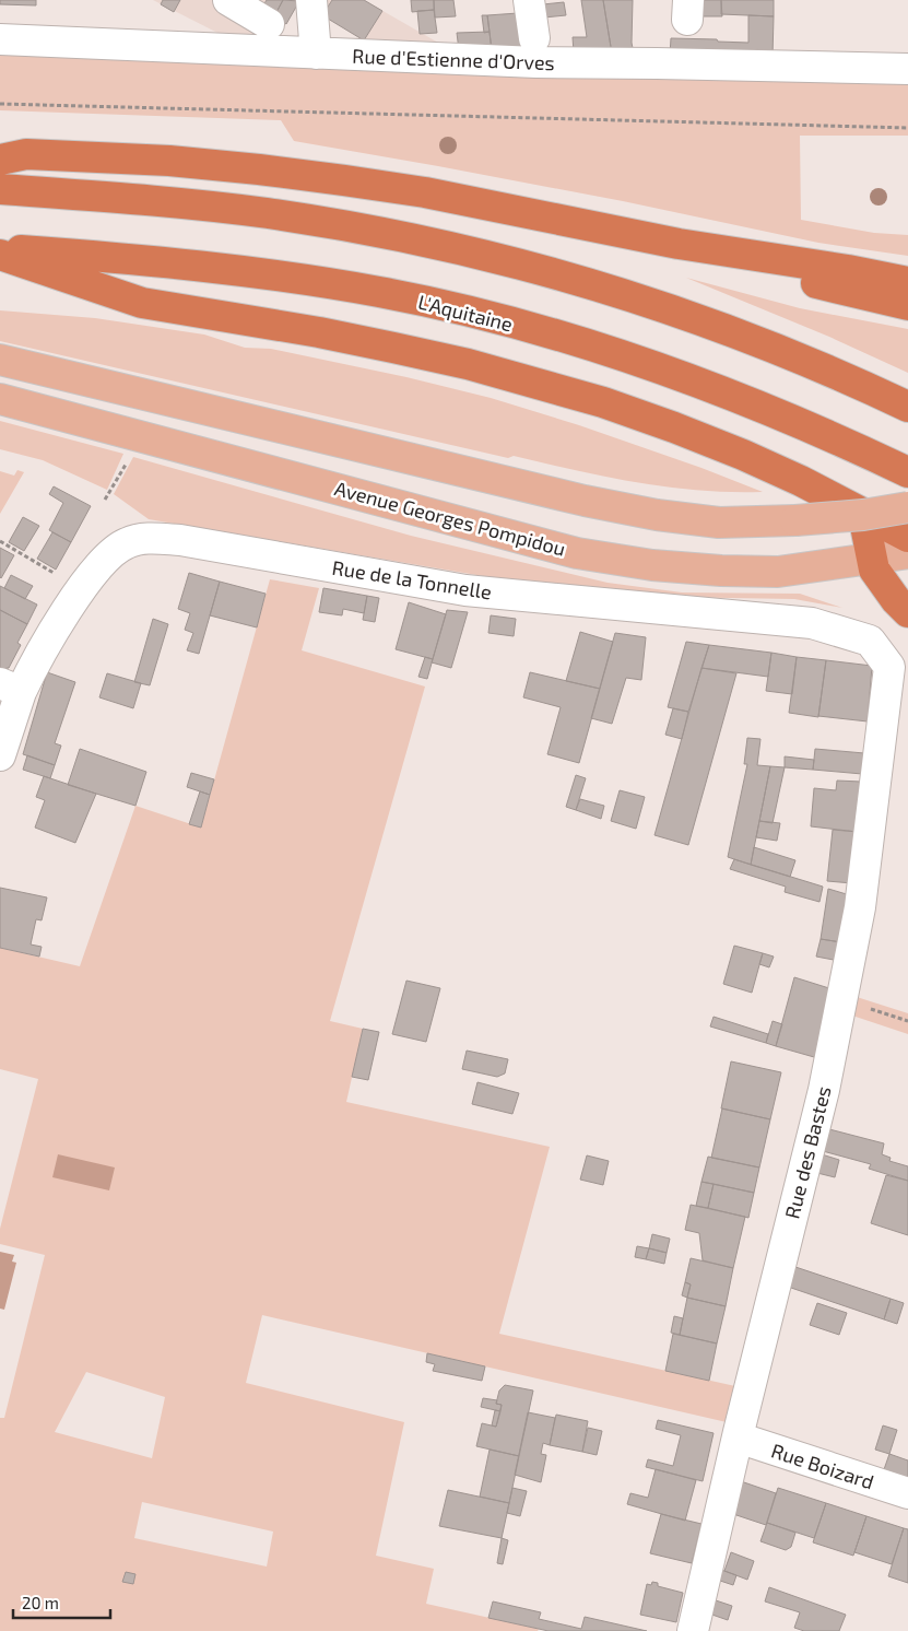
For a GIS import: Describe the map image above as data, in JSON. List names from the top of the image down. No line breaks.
{"streets":{"highway":["L'Aquitaine"],"main road":["Avenue Georges Pompidou"],"street":["Rue d'Estienne d'Orves","Rue de la Tonnelle","Rue des Bastes","Rue Boizard"]},"crossings":[["Rue de la Tonnelle","Rue des Bastes"],["Rue des Bastes","Rue Boizard"]],"scale_bar":"20 m"}
